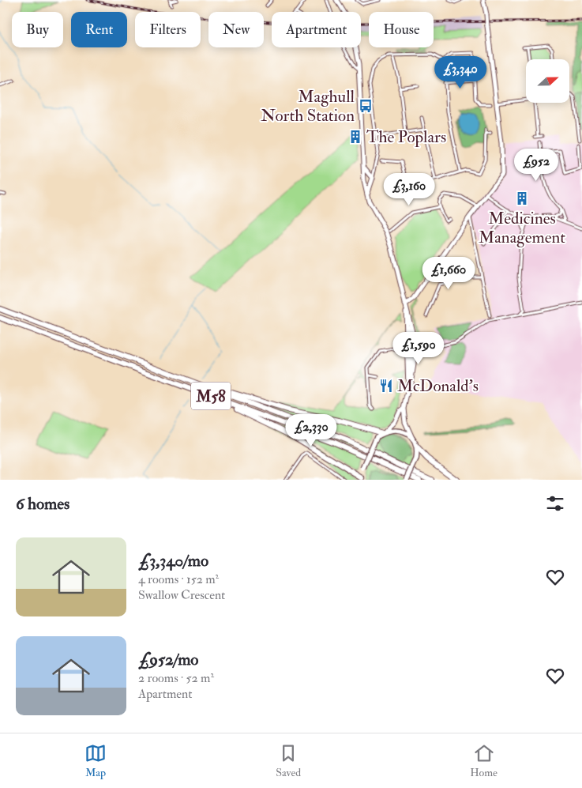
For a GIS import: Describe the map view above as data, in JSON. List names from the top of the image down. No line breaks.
{"streets":{"highway":["M58"]},"places":{"bus stop":["Maghull North Station"],"building":["The Poplars","Medicines Management"],"restaurant":["McDonald's"]},"north":"right","page":{"chip":["Buy","Rent","Filters","New","Apartment","House"],"price":["£3,340","£952","£3,160","£1,660","£1,590","£2,330"],"heading":"6 homes","list":[{"name":"£3,340/mo","note":"4 rooms · 152 m² · Swallow Crescent"},{"name":"£952/mo","note":"2 rooms · 52 m² · Apartment"}],"tabs":["Map","Saved","Home"]}}
